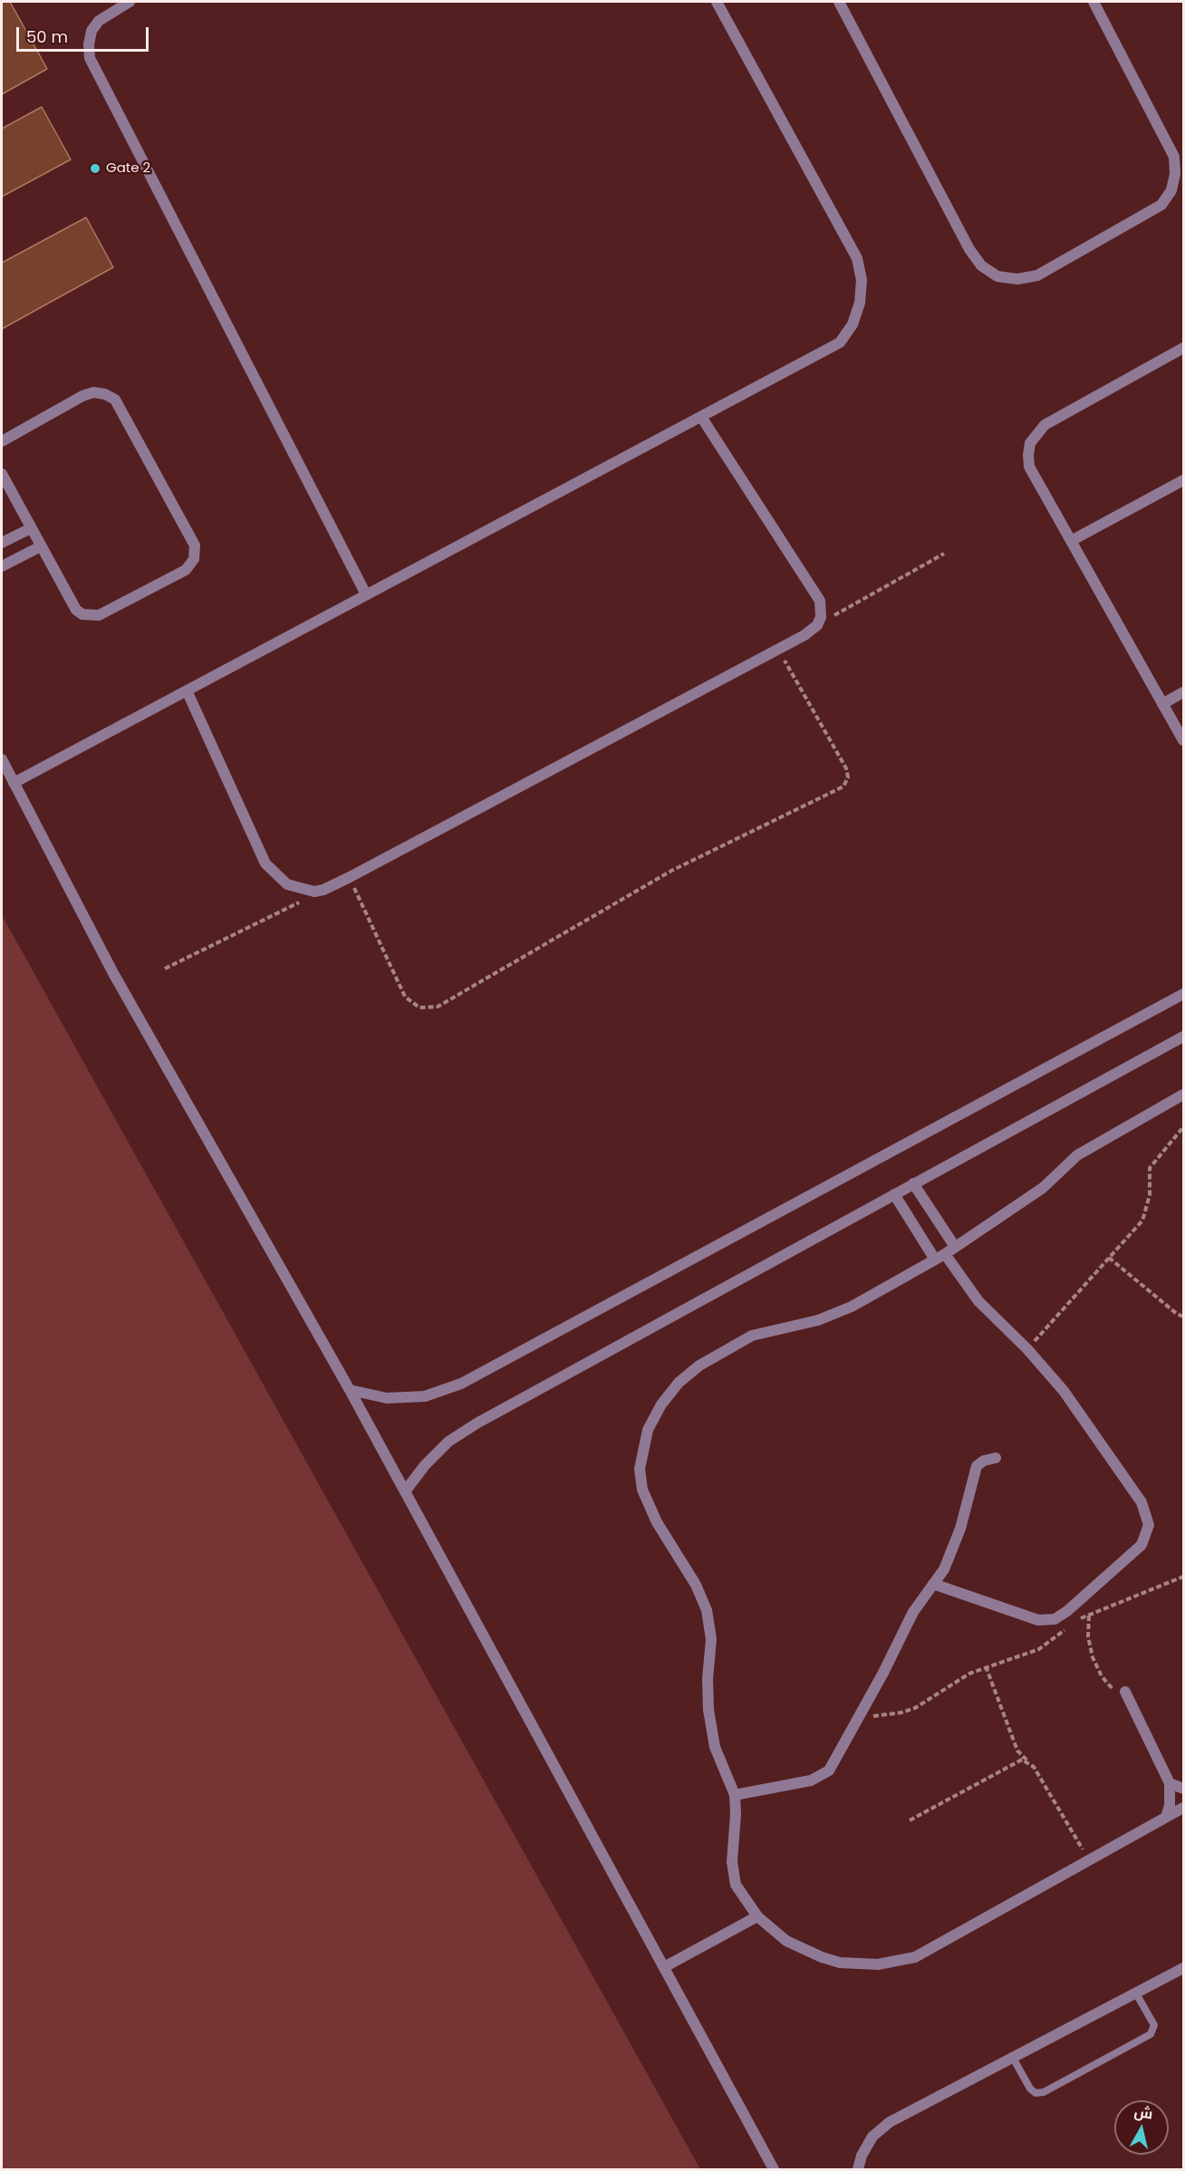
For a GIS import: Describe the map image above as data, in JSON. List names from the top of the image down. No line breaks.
{"places":["Gate 2"],"scale_bar":"50 m","north":"top"}
